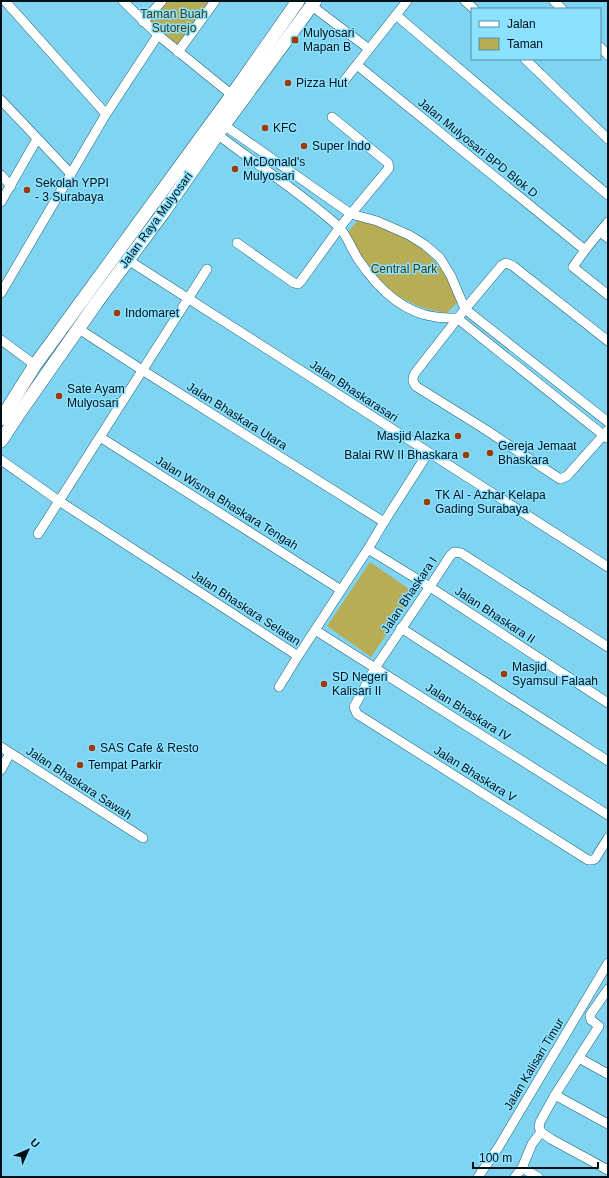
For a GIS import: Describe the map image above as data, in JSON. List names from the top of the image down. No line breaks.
{"streets":{"main road":["Jalan Raya Mulyosari"],"street":["Jalan Mulyosari BPD Blok D","Jalan Bhaskarasari","Jalan Bhaskara Utara","Jalan Wisma Bhaskara Tengah","Jalan Bhaskara I","Jalan Bhaskara Selatan","Jalan Bhaskara II","Jalan Bhaskara IV","Jalan Bhaskara V","Jalan Bhaskara Sawah","Jalan Kalisari Timur"]},"crossings":[["Jalan Raya Mulyosari","Jalan Bhaskarasari"],["Jalan Raya Mulyosari","Jalan Bhaskara Utara"],["Jalan Bhaskarasari","Jalan Bhaskara Selatan"],["Jalan Bhaskara Utara","Jalan Bhaskara Selatan"],["Jalan Wisma Bhaskara Tengah","Jalan Bhaskara Selatan"],["Jalan Bhaskara I","Jalan Bhaskara II"],["Jalan Bhaskara I","Jalan Bhaskara IV"],["Jalan Bhaskara I","Jalan Bhaskara V"],["Jalan Bhaskara Selatan","Jalan Bhaskara II"],["Jalan Bhaskara Selatan","Jalan Bhaskara IV"]],"parks":["Taman Buah Sutorejo","Central Park"],"places":{"transit":["Mulyosari Mapan B"],"other":["Pizza Hut","KFC","Super Indo","McDonald's Mulyosari","Sekolah YPPI - 3 Surabaya","Indomaret","Sate Ayam Mulyosari","Masjid Alazka","Gereja Jemaat Bhaskara","Balai RW II Bhaskara","TK Al - Azhar Kelapa Gading Surabaya","Masjid Syamsul Falaah","SD Negeri Kalisari II","SAS Cafe & Resto","Tempat Parkir"]},"legend":["Jalan","Taman"],"scale_bar":"100 m","north":"top right"}
